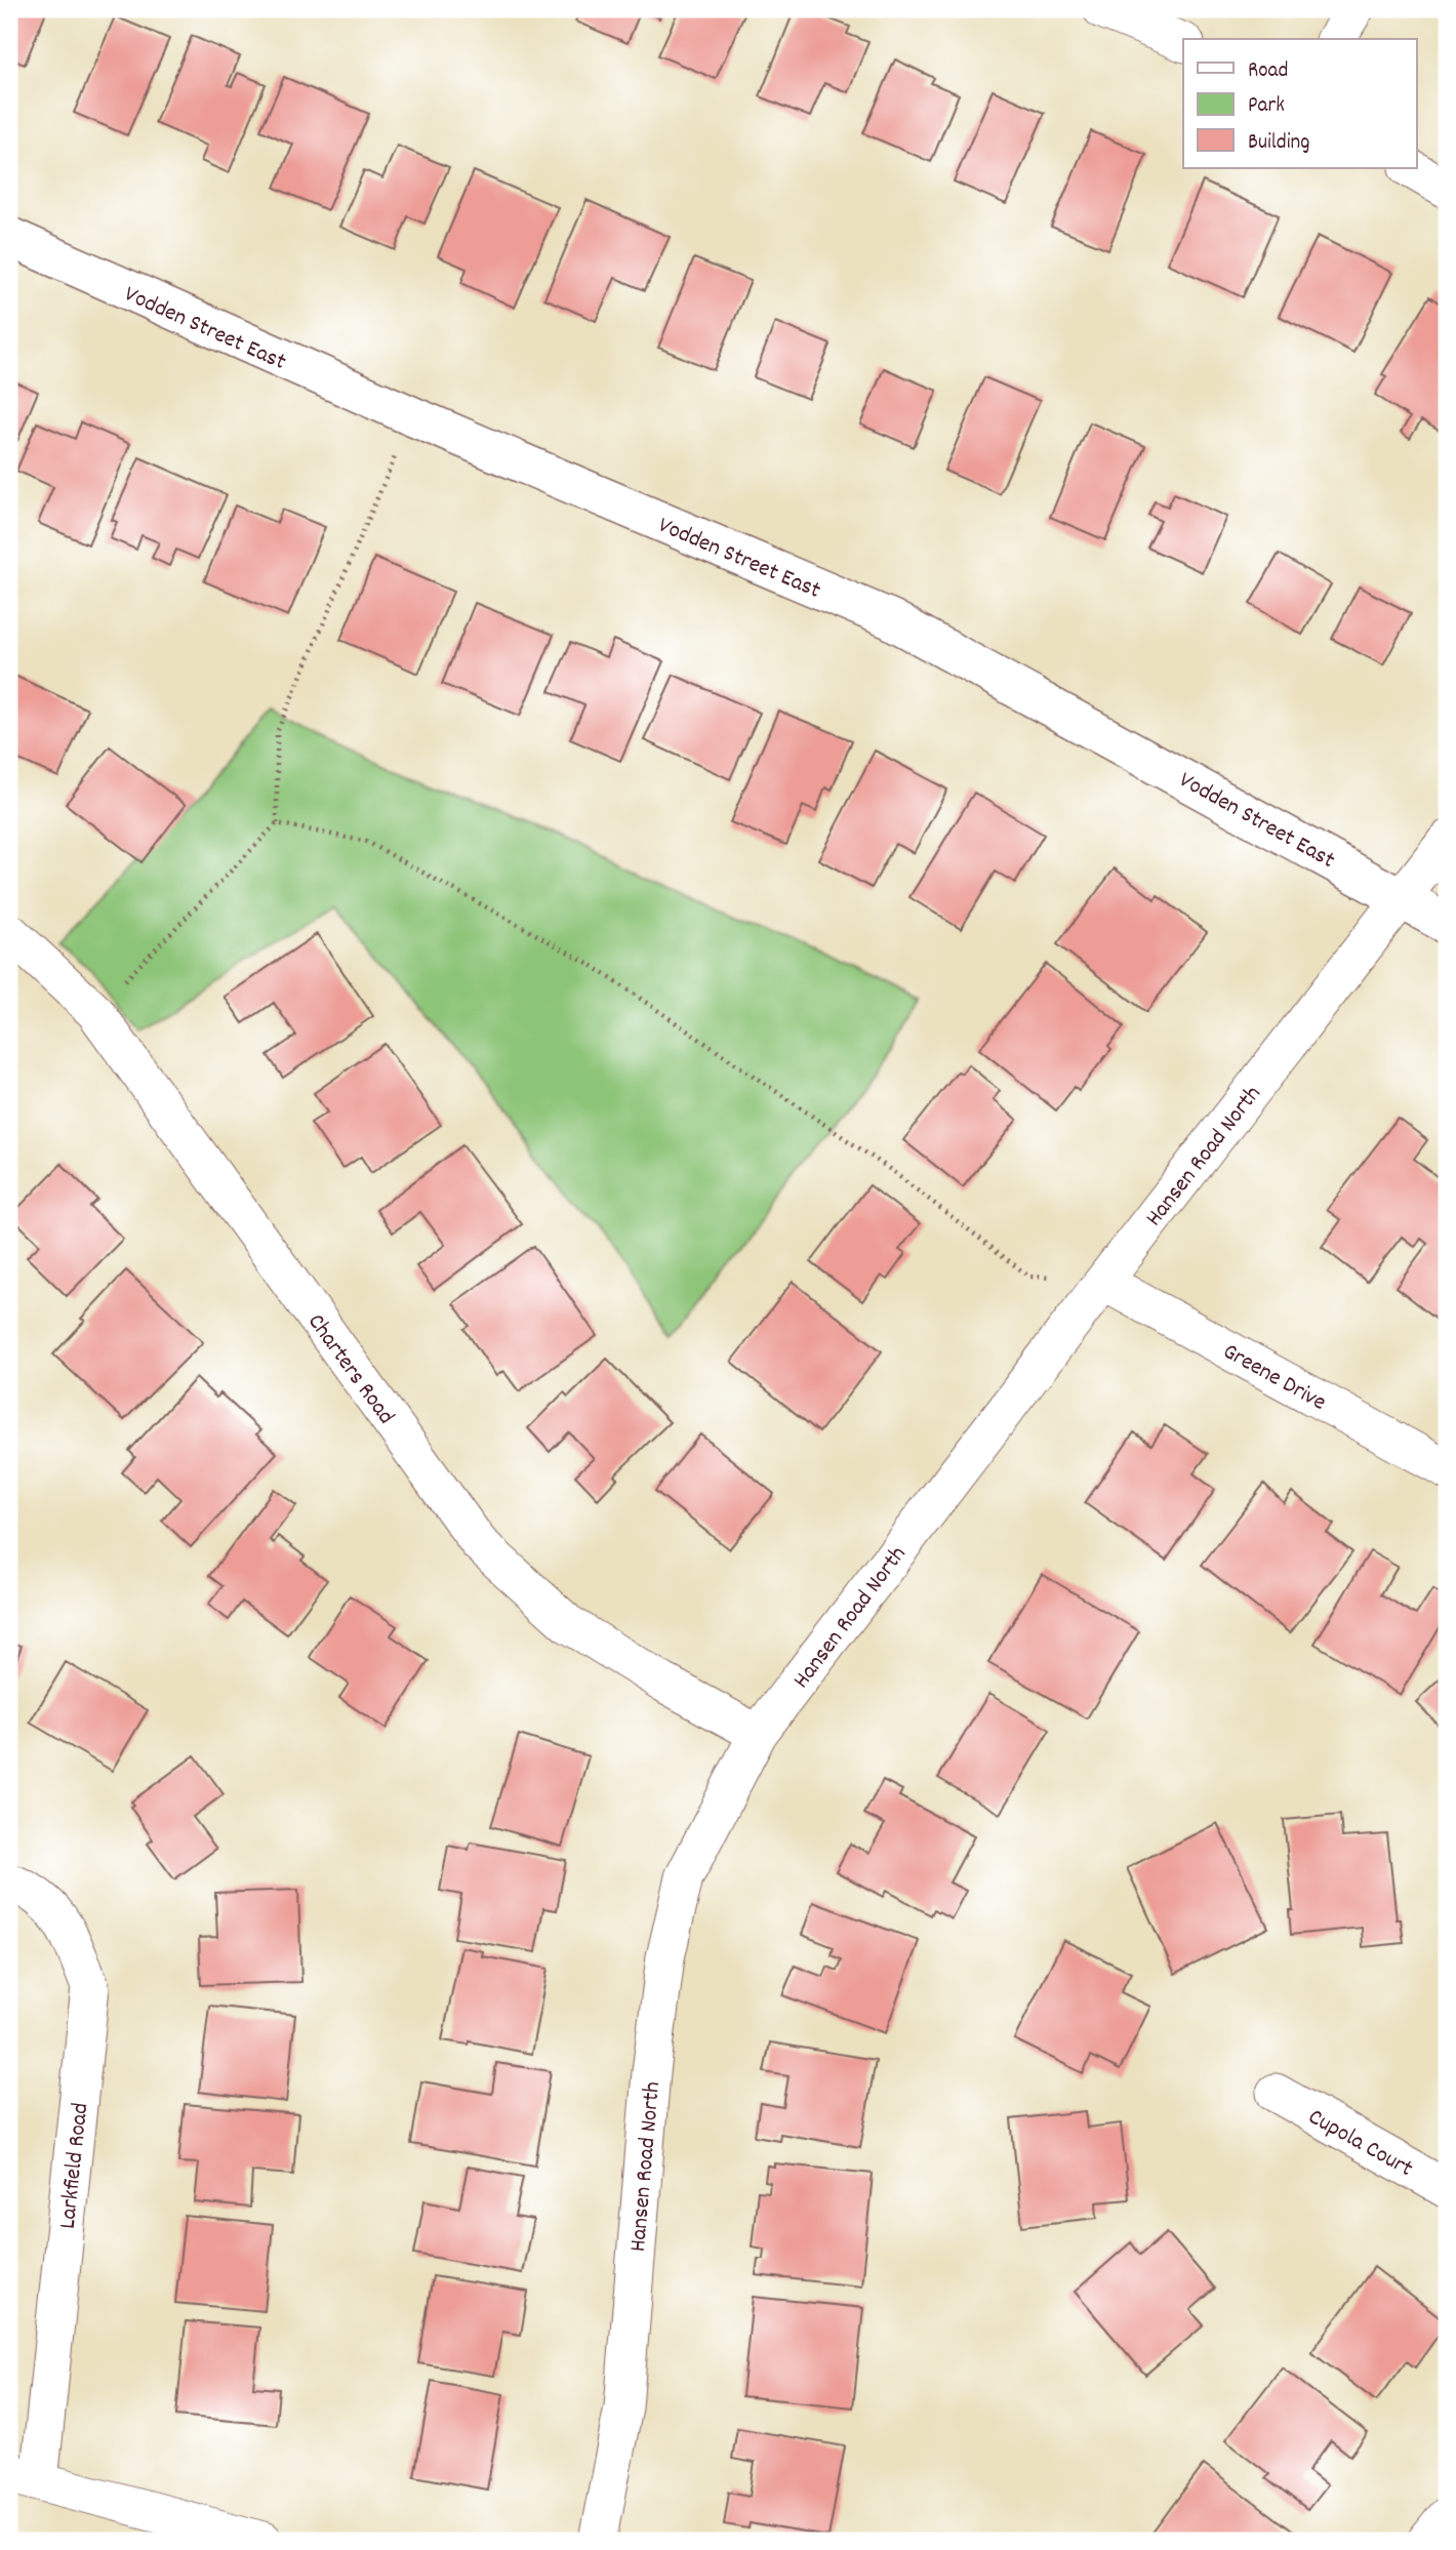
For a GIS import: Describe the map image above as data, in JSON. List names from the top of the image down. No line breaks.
{"streets":{"street":["Vodden Street East","Hansen Road North","Charters Road","Greene Drive","Cupola Court","Larkfield Road"]},"crossings":[["Vodden Street East","Hansen Road North"],["Hansen Road North","Charters Road"],["Hansen Road North","Greene Drive"]],"legend":["Road","Park","Building"]}
